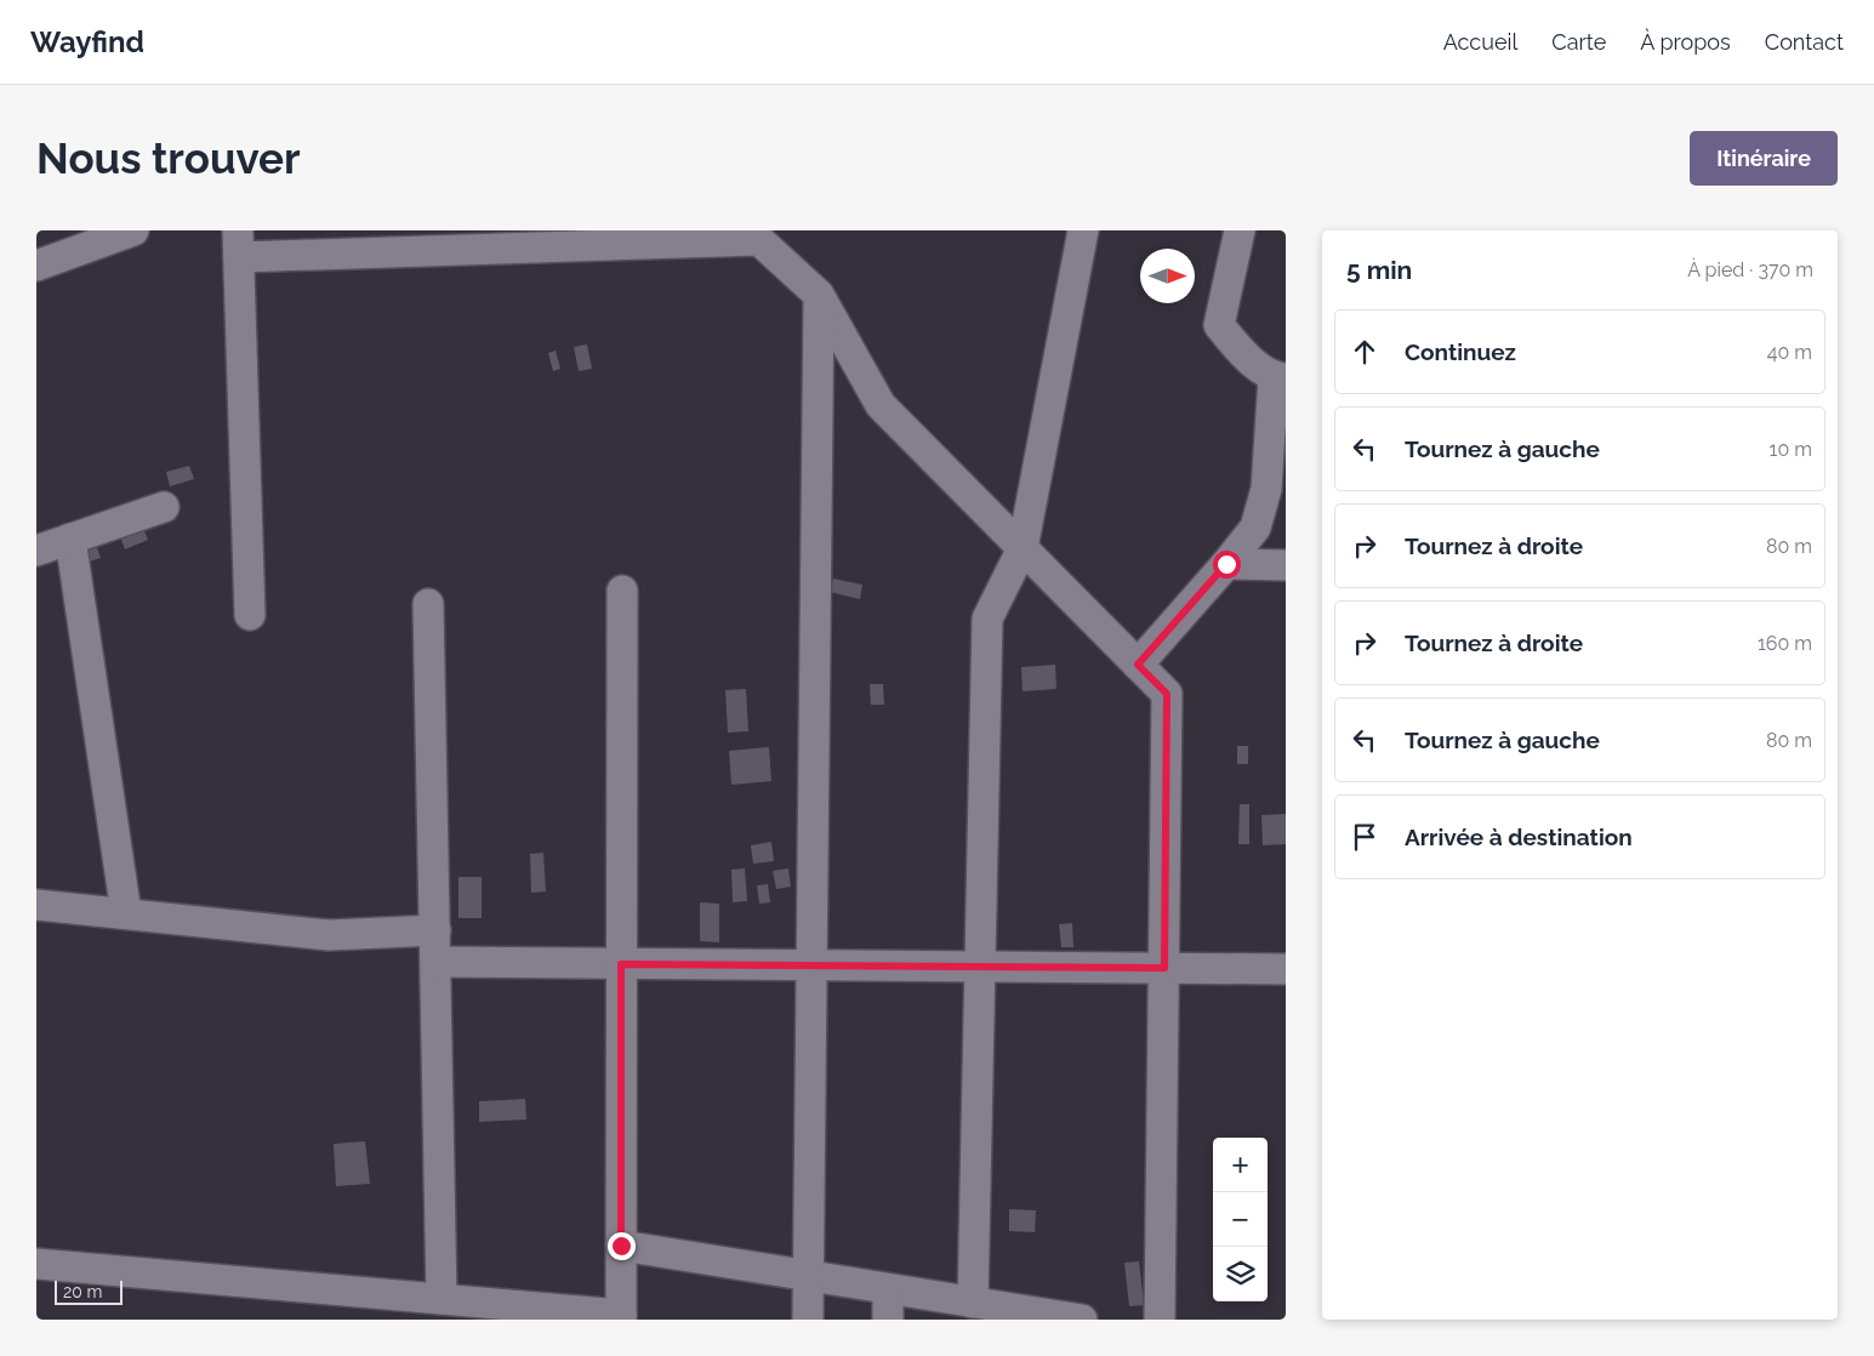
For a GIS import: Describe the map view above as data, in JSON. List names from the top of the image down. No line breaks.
{"scale_bar":"20 m","north":"right","page":{"header":"Wayfind","nav":["Accueil","Carte","À propos","Contact"],"buttons":"Itinéraire","title":"Nous trouver","heading":["5 min","À pied · 370 m"],"list":[["Continuez","40 m"],["Tournez à gauche","10 m"],["Tournez à droite","80 m"],["Tournez à droite","160 m"],["Tournez à gauche","80 m"],"Arrivée à destination"],"map_buttons":["+","−"],"scale":"20 m"}}
